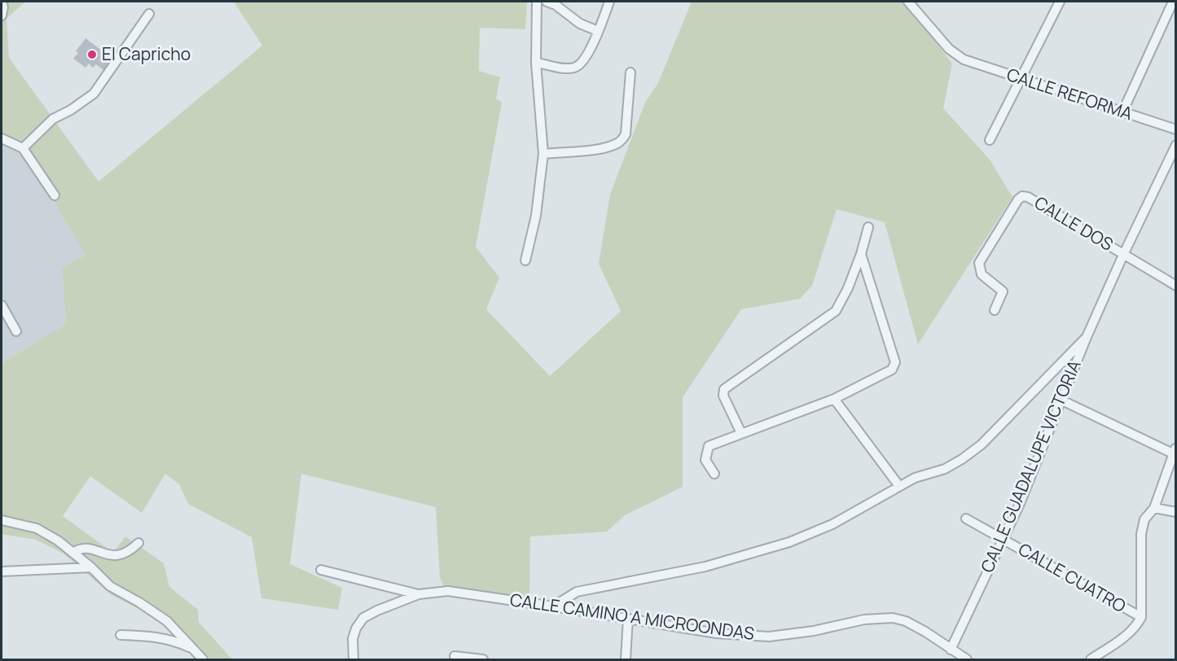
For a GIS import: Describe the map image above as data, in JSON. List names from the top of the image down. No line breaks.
{"streets":{"street":["CALLE REFORMA","CALLE DOS","CALLE GUADALUPE VICTORIA","CALLE CUATRO","CALLE CAMINO A MICROONDAS"]},"crossings":[["CALLE DOS","CALLE GUADALUPE VICTORIA"],["CALLE GUADALUPE VICTORIA","CALLE CUATRO"],["CALLE GUADALUPE VICTORIA","CALLE CAMINO A MICROONDAS"]],"places":["El Capricho"]}
